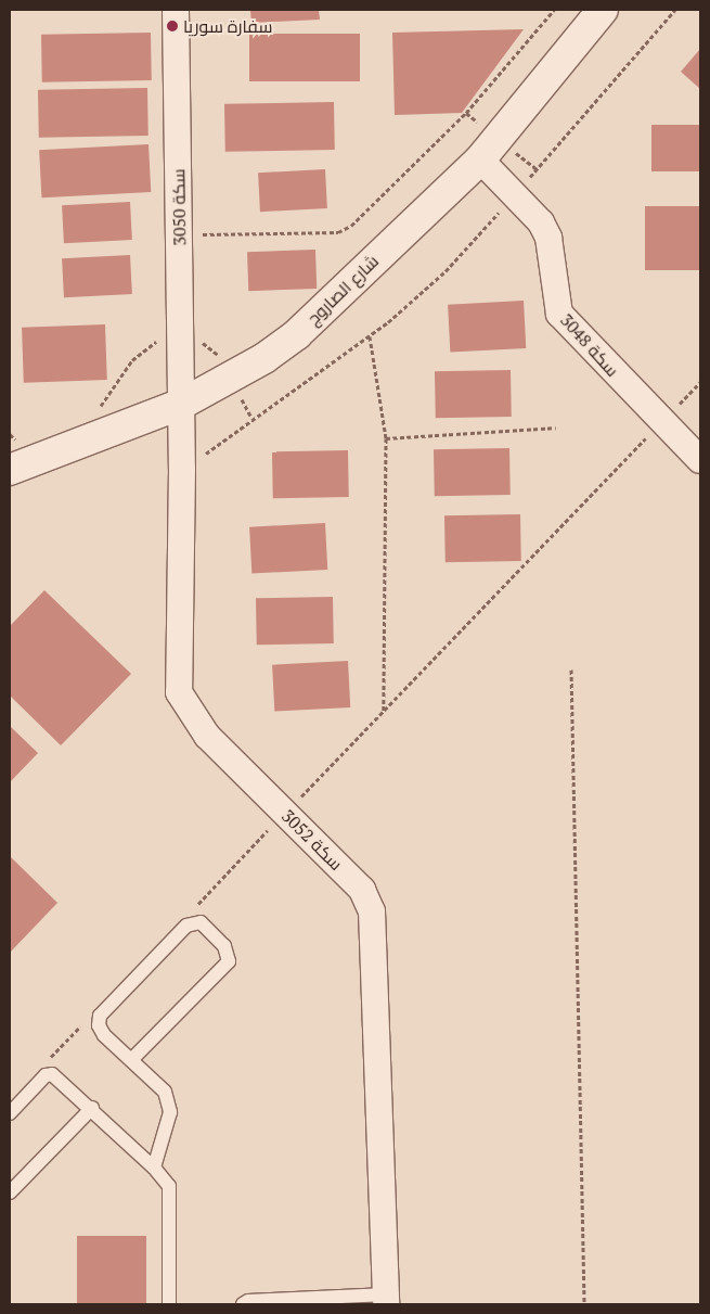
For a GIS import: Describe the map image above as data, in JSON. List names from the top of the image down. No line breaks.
{"streets":{"main road":["شارع الصاروج"],"street":["سكة 3050","سكة 3048","سكة 3052"]},"crossings":[["سكة 3050","شارع الصاروج"],["سكة 3050","سكة 3052"],["شارع الصاروج","سكة 3048"],["شارع الصاروج","سكة 3052"]],"places":["سفارة سوريا"]}
